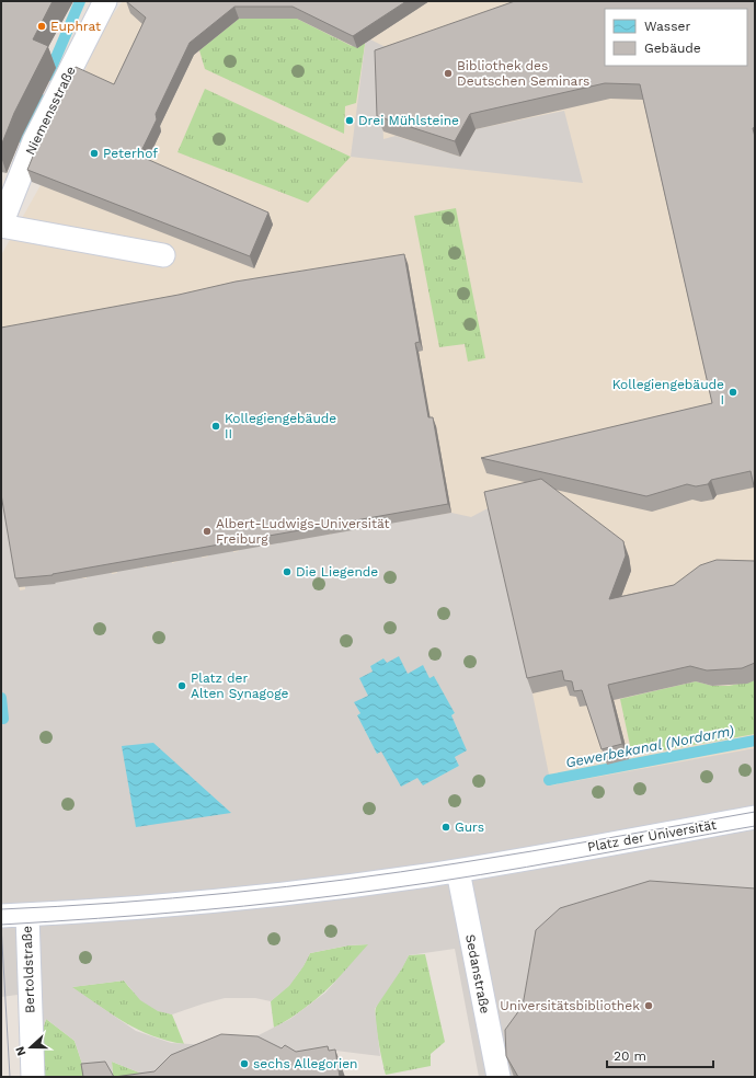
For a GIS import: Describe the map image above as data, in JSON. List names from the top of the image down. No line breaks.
{"streets":{"street":["Niemensstraße","Platz der Universität","Bertoldstraße","Sedanstraße"]},"crossings":[["Platz der Universität","Sedanstraße"]],"water":["Gewerbekanal (Nordarm)"],"places":["Euphrat","Bibliothek des Deutschen Seminars","Drei Mühlsteine","Peterhof","Kollegiengebäude I","Kollegiengebäude II","Albert-Ludwigs-Universität Freiburg","Die Liegende","Platz der Alten Synagoge","Gurs","Universitätsbibliothek","sechs Allegorien"],"legend":["Wasser","Gebäude"],"scale_bar":"20 m","north":"left"}
